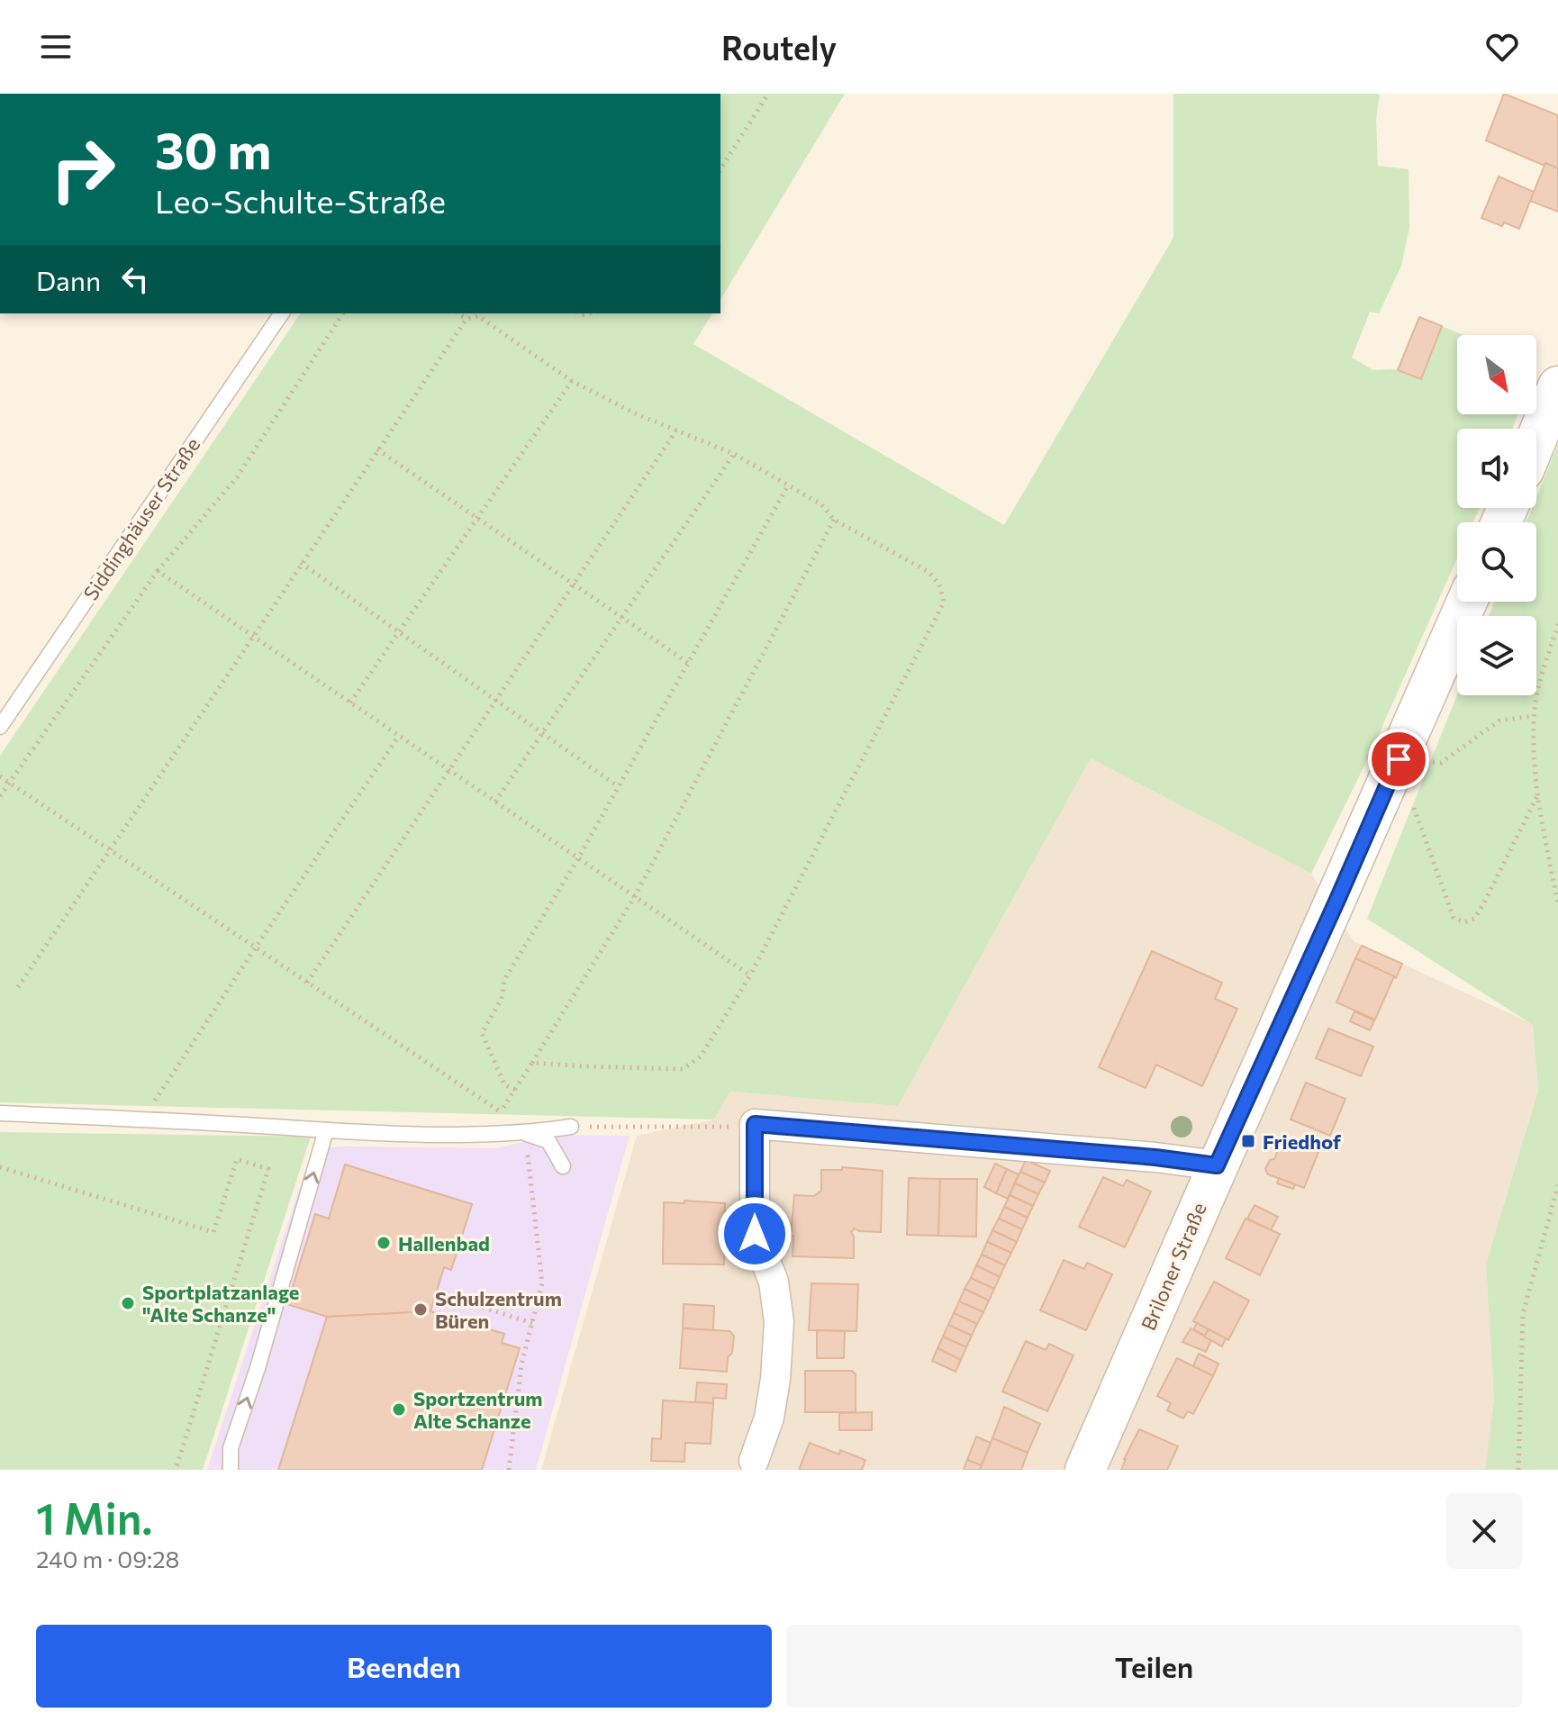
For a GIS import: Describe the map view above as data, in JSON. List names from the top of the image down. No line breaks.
{"streets":{"main road":["Briloner Straße"],"lane":["Siddinghäuser Straße"]},"places":{"transit":["Friedhof"],"other":["Hallenbad","Sportplatzanlage \"Alte Schanze\"","Schulzentrum Büren","Sportzentrum Alte Schanze"]},"north":"bottom right","page":{"header":"Routely","turn":["30 m","Leo-Schulte-Straße"],"then":"Dann","heading":["1 Min.","240 m · 09:28"],"buttons":["Beenden","Teilen"]}}
